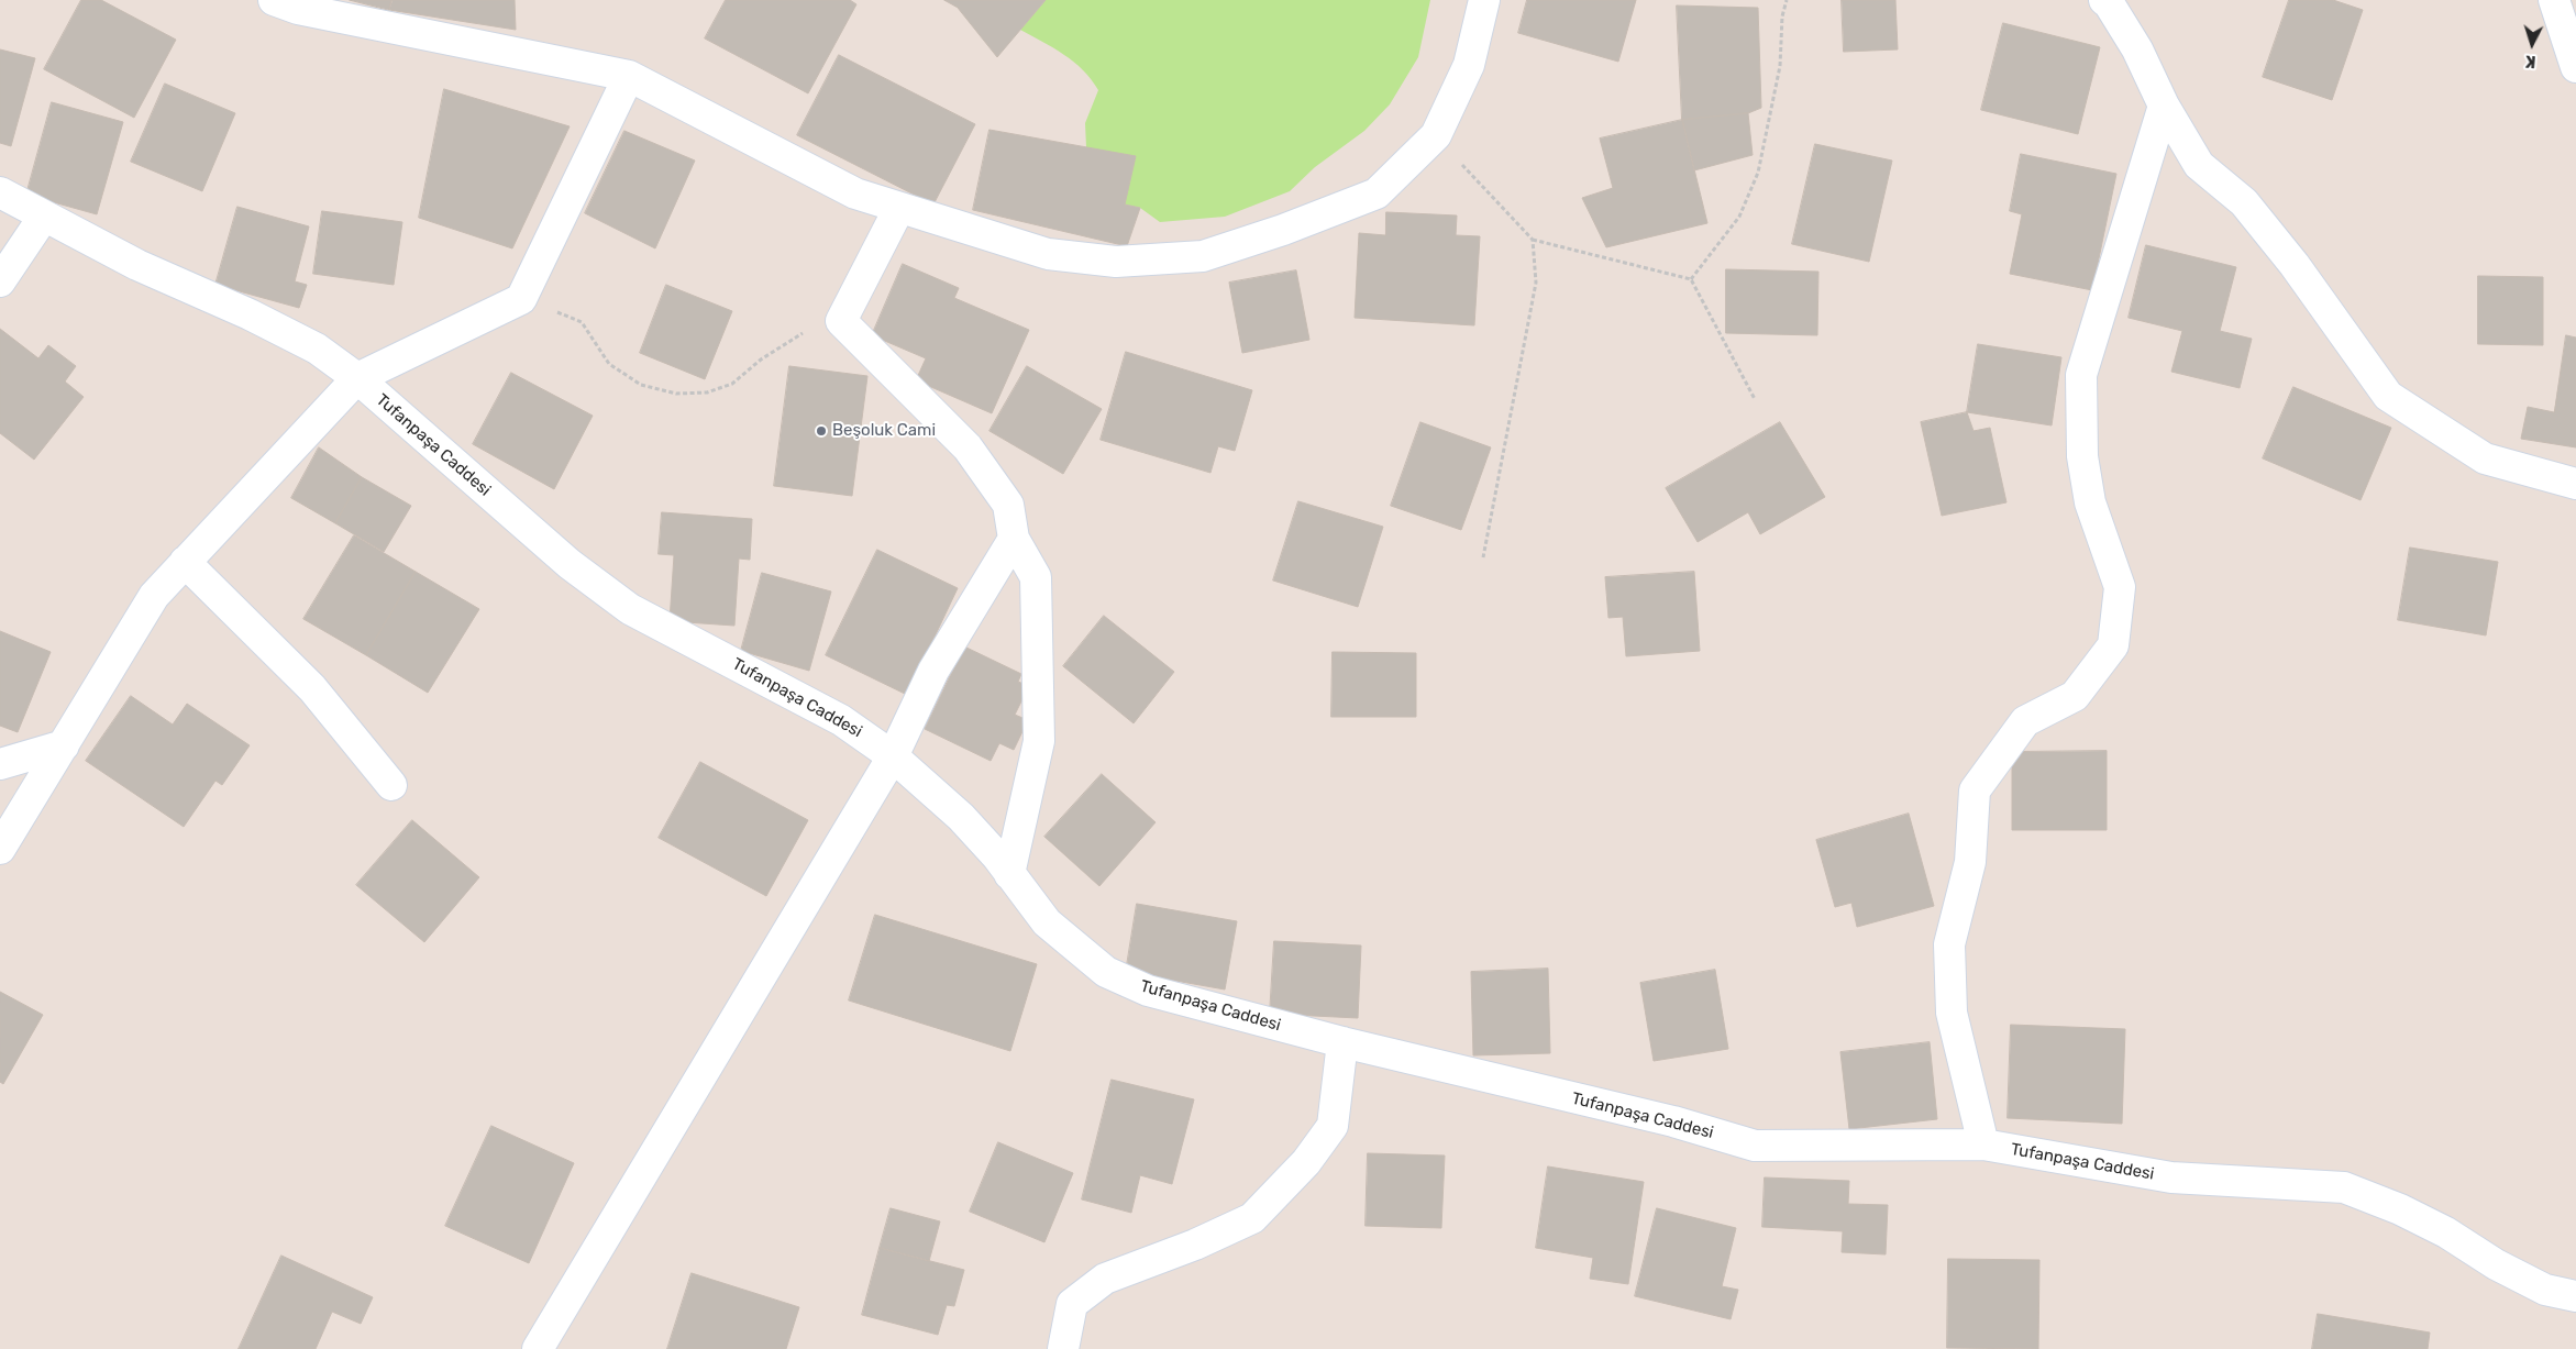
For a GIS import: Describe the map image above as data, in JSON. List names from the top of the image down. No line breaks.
{"streets":{"street":["Tufanpaşa Caddesi"]},"places":["Beşoluk Cami"],"north":"bottom"}
